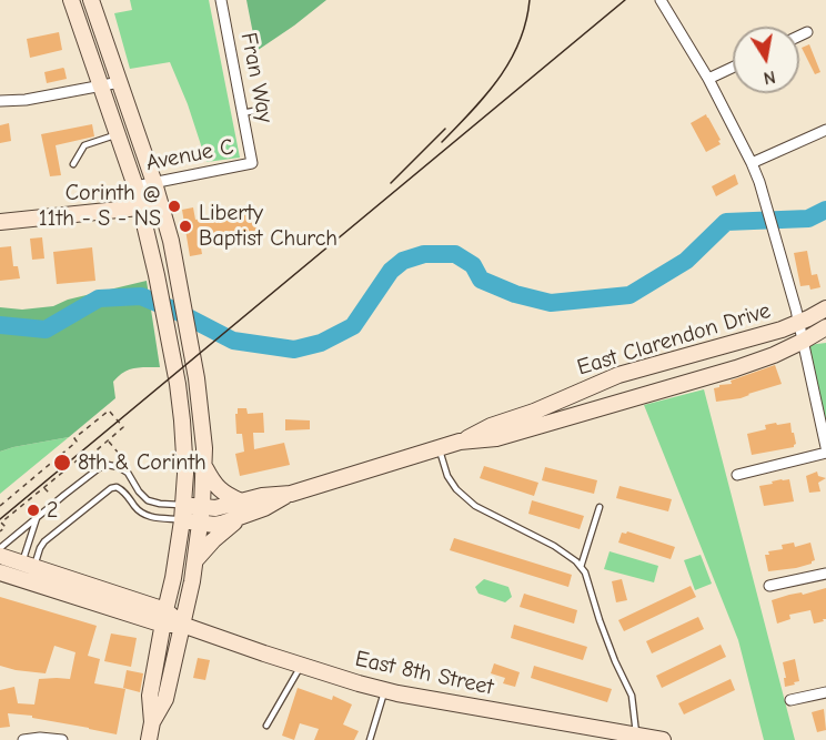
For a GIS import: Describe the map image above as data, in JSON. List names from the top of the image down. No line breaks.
{"streets":{"main road":["East Clarendon Drive","East 8th Street"],"street":["Fran Way","Avenue C"]},"crossings":[["Fran Way","Avenue C"]],"places":["Corinth @ 11th - S - NS","Liberty Baptist Church","8th & Corinth","2"],"north":"bottom"}
